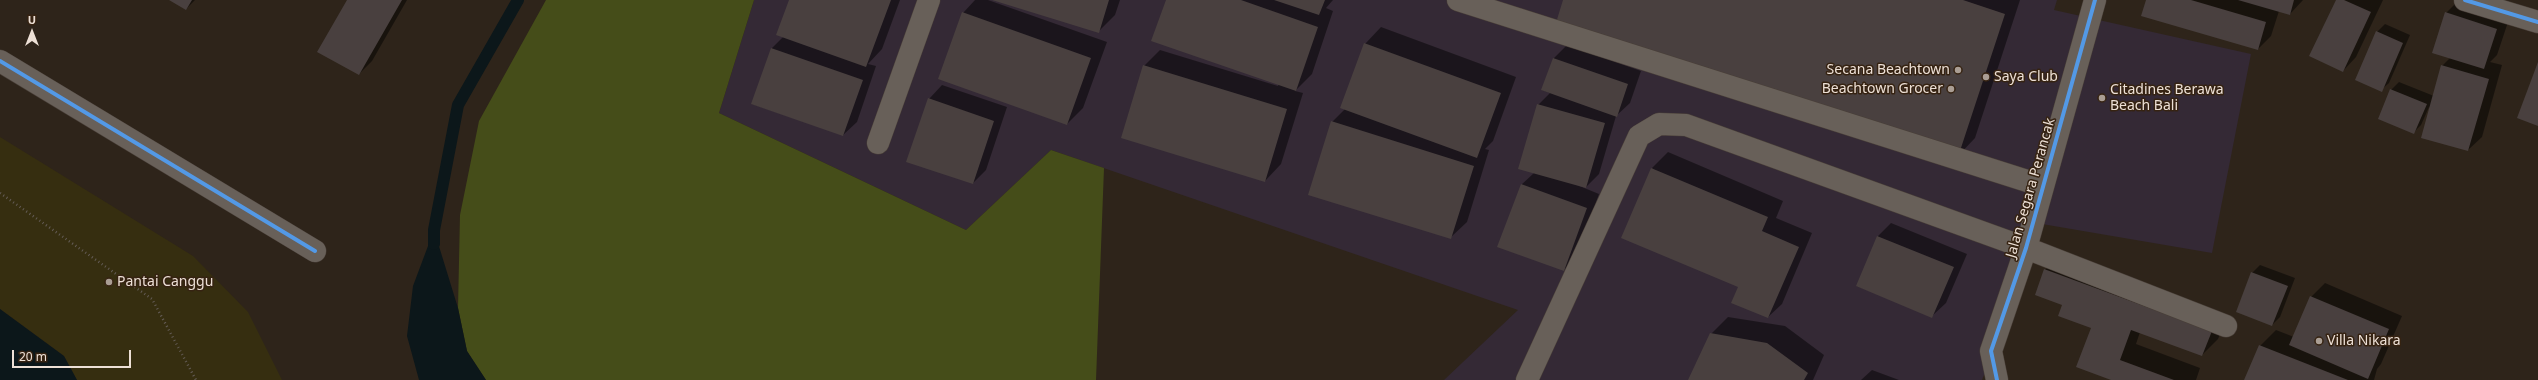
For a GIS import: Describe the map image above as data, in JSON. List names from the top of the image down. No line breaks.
{"streets":{"street":["Jalan Segara Perancak"]},"places":["Secana Beachtown","Saya Club","Beachtown Grocer","Citadines Berawa Beach Bali","Pantai Canggu","Villa Nikara"],"scale_bar":"20 m","north":"top"}
